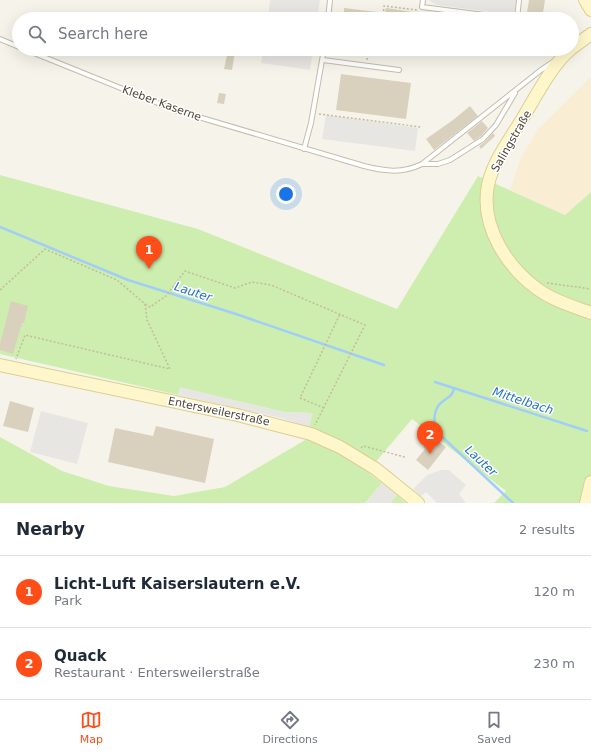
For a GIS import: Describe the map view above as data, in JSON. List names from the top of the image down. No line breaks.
{"streets":{"main road":["Salingstraße","Entersweilerstraße"],"lane":["Kleber Kaserne"]},"water":["Lauter","Mittelbach"],"page":{"search":"Search here","pins":["1","2"],"heading":["Nearby","2 results"],"list":[{"mark":"1","name":"Licht-Luft Kaiserslautern e.V.","note":"Park","value":"120 m"},{"mark":"2","name":"Quack","note":"Restaurant · Entersweilerstraße","value":"230 m"}],"nav":["Map","Directions","Saved"]}}
